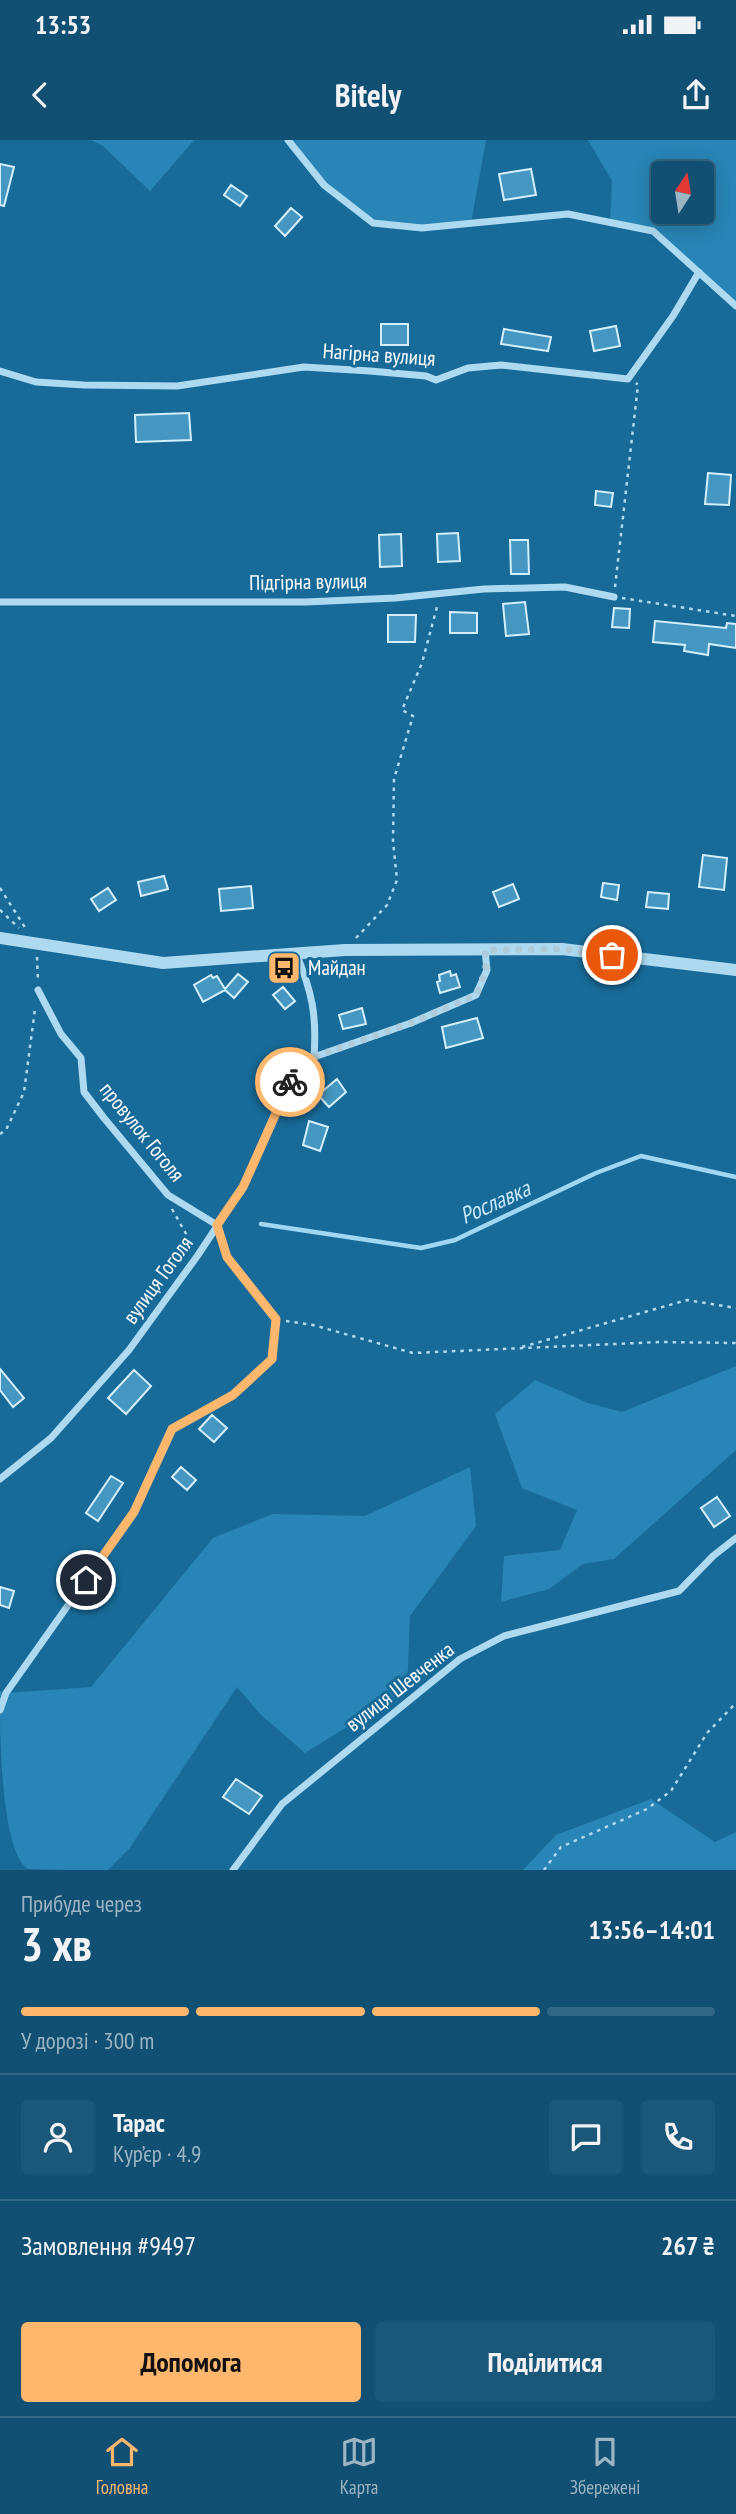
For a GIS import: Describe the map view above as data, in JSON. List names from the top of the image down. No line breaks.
{"streets":{"street":["Нагірна вулиця","Підгірна вулиця","провулок Гоголя","вулиця Гоголя","вулиця Шевченка"]},"crossings":[["провулок Гоголя","вулиця Гоголя"]],"water":["Рославка"],"places":{"bus stop":["Майдан"]},"north":"top","page":{"status":"13:53","header":"Bitely","heading":["3 хв","Прибуде через","13:56–14:01"],"panel":["Тарас","Кур’єр · 4.9","Замовлення #9497","267 ₴"],"bar":"У дорозі · 300 m","buttons":["Допомога","Поділитися"],"tabs":["Головна","Карта","Збережені"]}}
